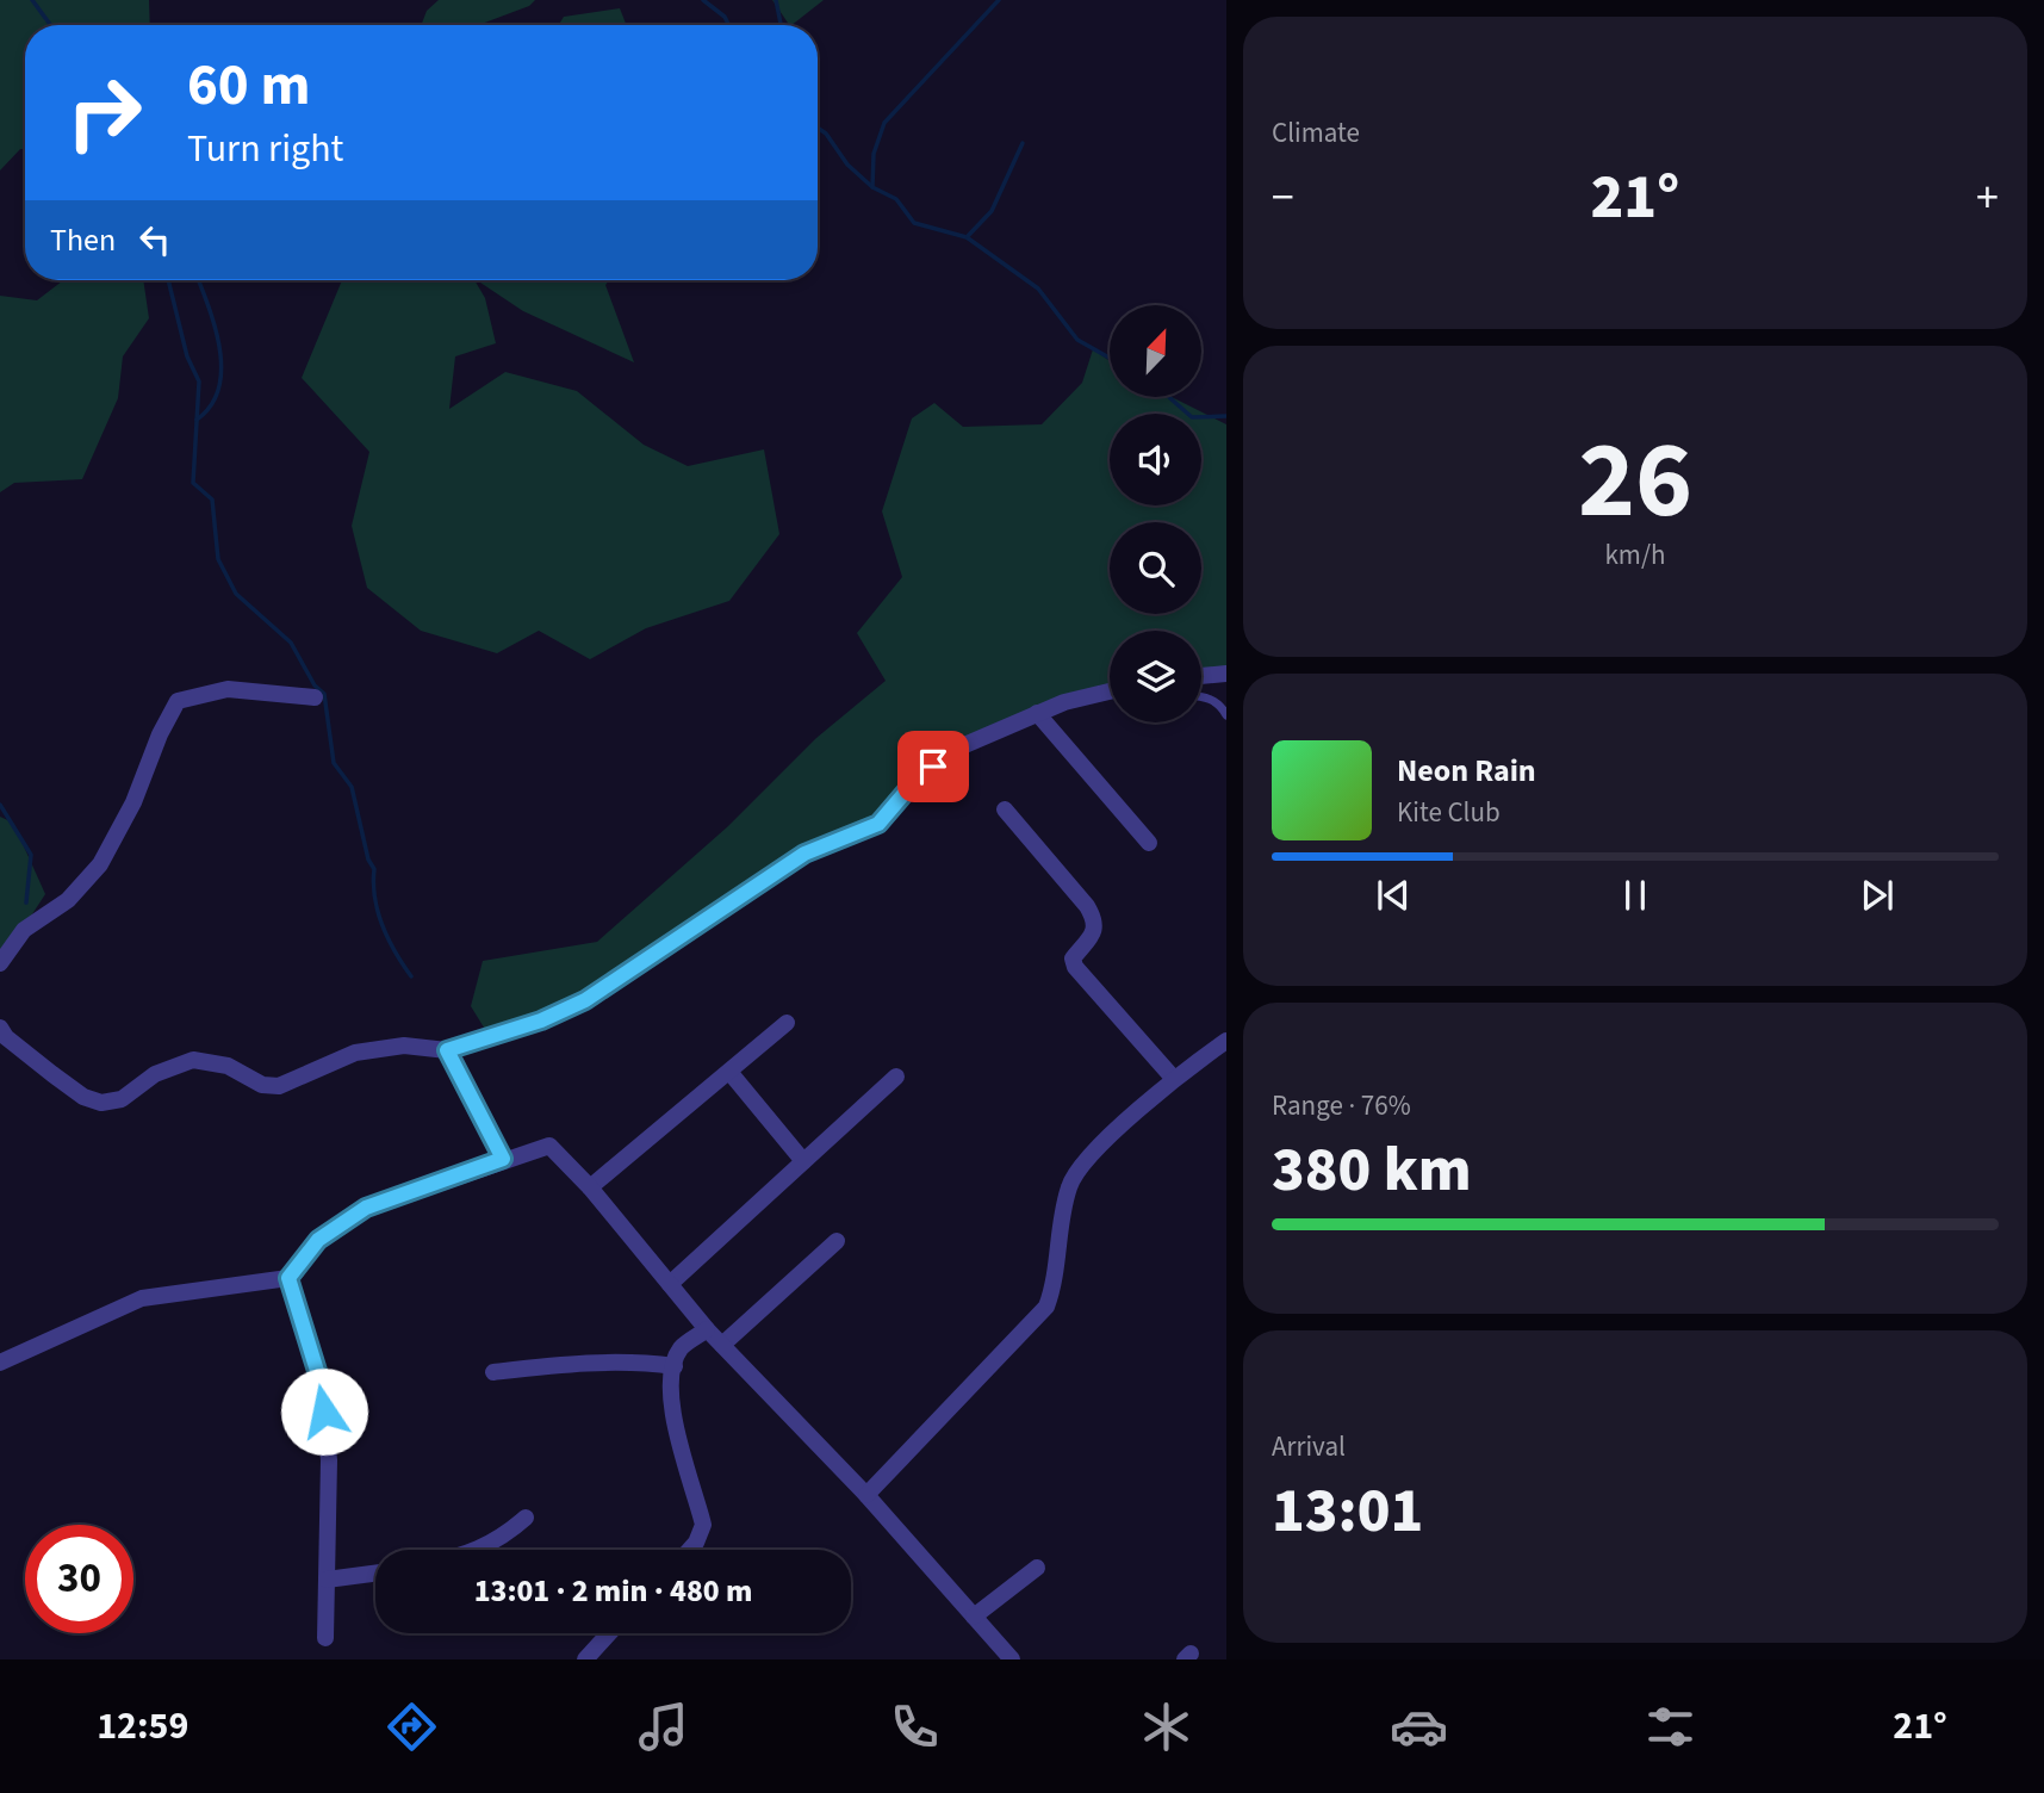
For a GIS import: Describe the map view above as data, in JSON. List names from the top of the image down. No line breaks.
{"north":"top right","page":{"tile":["Climate",["26","km/h"],["Range · 76%","380 km"],["Arrival","13:01"]],"turn":["60 m","Turn right"],"heat":["−","21°","+"],"then":"Then","song":["Neon Rain","Kite Club"],"limit":"30","trip":"13:01 · 2 min · 480 m","tabs":["12:59","21°"]}}
